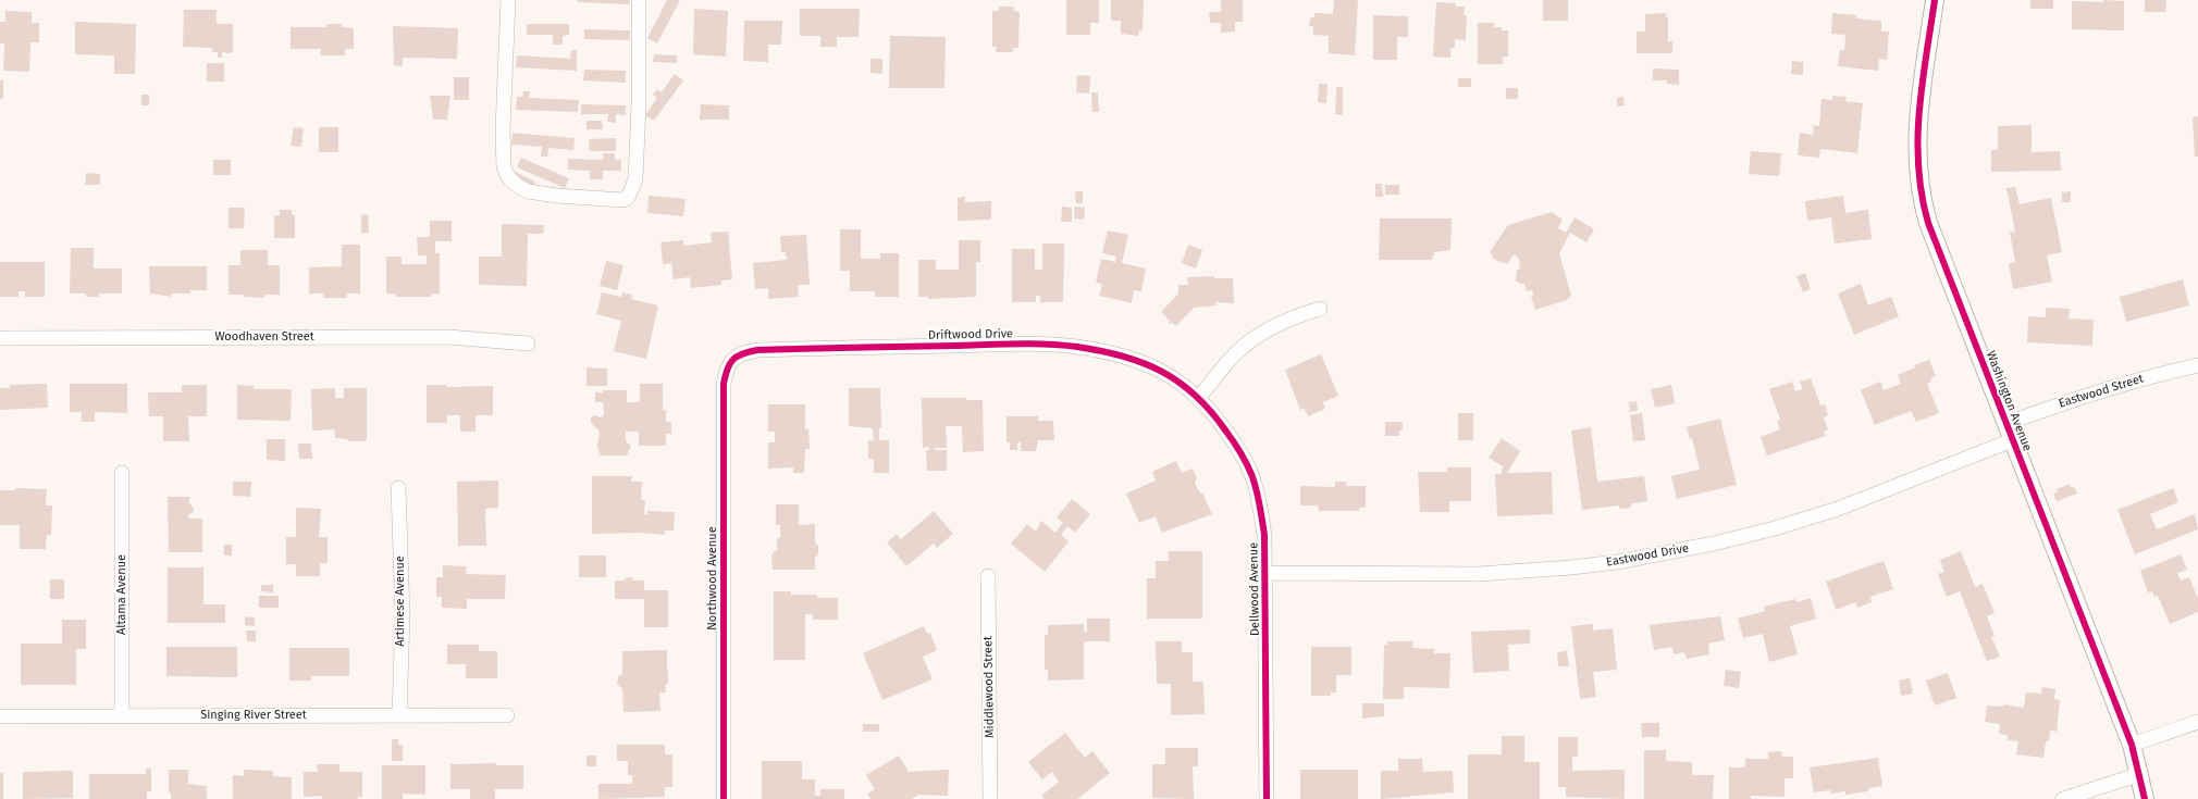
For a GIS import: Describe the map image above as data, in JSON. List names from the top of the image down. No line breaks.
{"streets":{"street":["Driftwood Drive","Woodhaven Street","Eastwood Street","Washington Avenue","Eastwood Drive","Northwood Avenue","Dellwood Avenue","Altama Avenue","Artimese Avenue","Middlewood Street","Singing River Street"]},"crossings":[["Driftwood Drive","Northwood Avenue"],["Driftwood Drive","Dellwood Avenue"],["Eastwood Street","Washington Avenue"],["Eastwood Street","Eastwood Drive"],["Washington Avenue","Eastwood Drive"],["Eastwood Drive","Dellwood Avenue"],["Altama Avenue","Singing River Street"],["Artimese Avenue","Singing River Street"]]}
